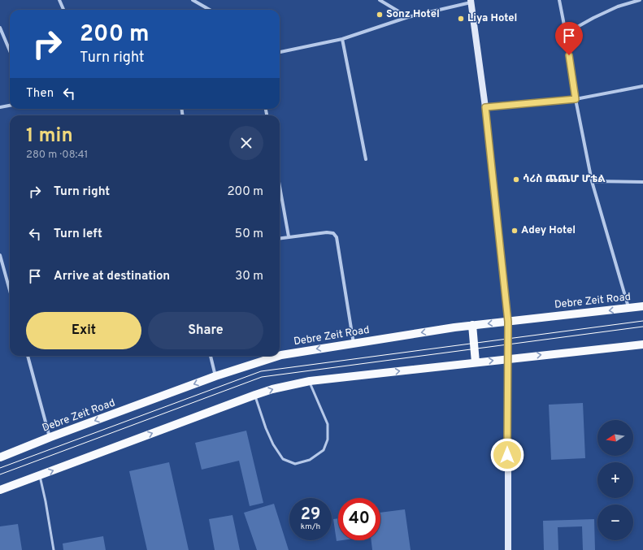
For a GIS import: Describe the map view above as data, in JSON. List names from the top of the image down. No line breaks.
{"streets":{"main road":["Debre Zeit Road"]},"places":["Sonz Hotel","Liya Hotel","ሳሪስ ጨጨሆ ሆቴል","Adey Hotel"],"north":"left","page":{"turn":["200 m","Turn right"],"then":"Then","heading":["1 min","280 m · 08:41"],"list":[{"name":"Turn right","value":"200 m"},{"name":"Turn left","value":"50 m"},{"name":"Arrive at destination","value":"30 m"}],"buttons":["Exit","Share"],"map_buttons":["+","−"],"speed":"29 km/h","limit":"40"}}
